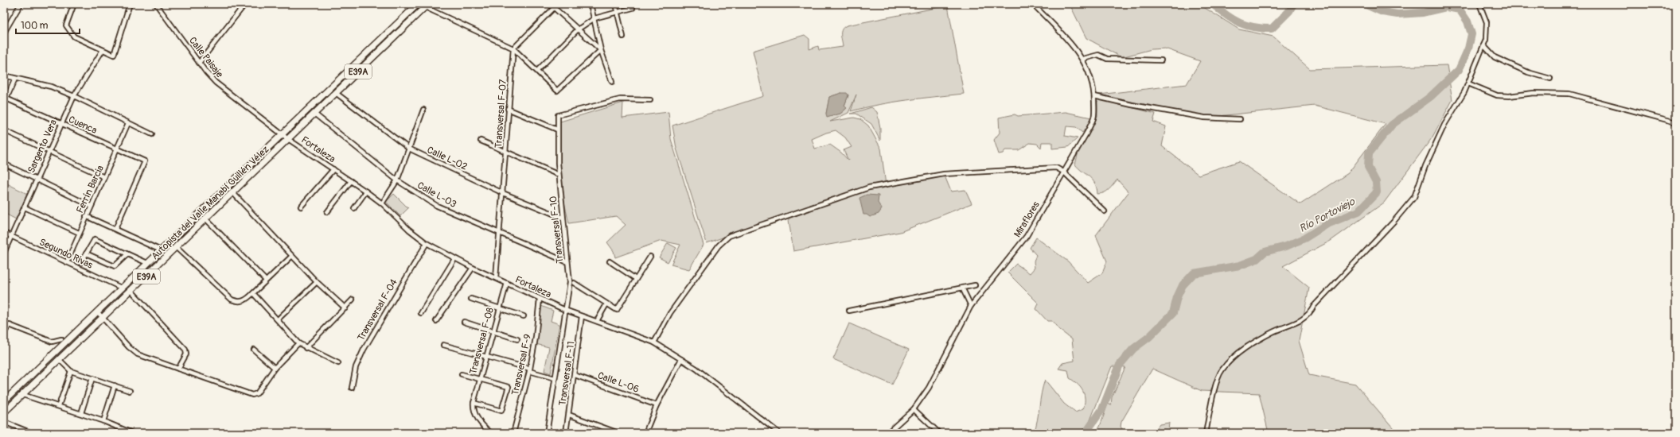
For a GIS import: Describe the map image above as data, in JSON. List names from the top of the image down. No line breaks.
{"streets":{"main road":["E39A","Autopista del Valle Manabí Guillén Vélez"],"street":["Calle Paisaje","Transversal F-07","Cuenca","Sargento Vera","Fortaleza","Calle L-02","Ferrín Barcia","Calle L-03","Miraflores","Transversal F-10","Segundo Rivas","Transversal F-04","Transversal F-08","Transversal F-9","Transversal F-11","Calle L-06"]},"crossings":[["Calle Paisaje","Fortaleza"],["Calle Paisaje","Autopista del Valle Manabí Guillén Vélez"],["Transversal F-07","Fortaleza"],["Transversal F-07","Calle L-02"],["Transversal F-07","Calle L-03"],["Cuenca","Sargento Vera"],["Cuenca","Ferrín Barcia"],["Sargento Vera","Segundo Rivas"],["Fortaleza","Autopista del Valle Manabí Guillén Vélez"],["Fortaleza","Transversal F-10"],["Fortaleza","Transversal F-04"],["Fortaleza","Transversal F-08"],["Fortaleza","Transversal F-9"],["Fortaleza","Transversal F-11"],["Calle L-02","Autopista del Valle Manabí Guillén Vélez"],["Calle L-02","Transversal F-10"],["Ferrín Barcia","Segundo Rivas"],["Calle L-03","Autopista del Valle Manabí Guillén Vélez"],["Calle L-03","Transversal F-10"],["Autopista del Valle Manabí Guillén Vélez","Segundo Rivas"],["Transversal F-11","Calle L-06"]],"water":["Río Portoviejo"],"scale_bar":"100 m"}
